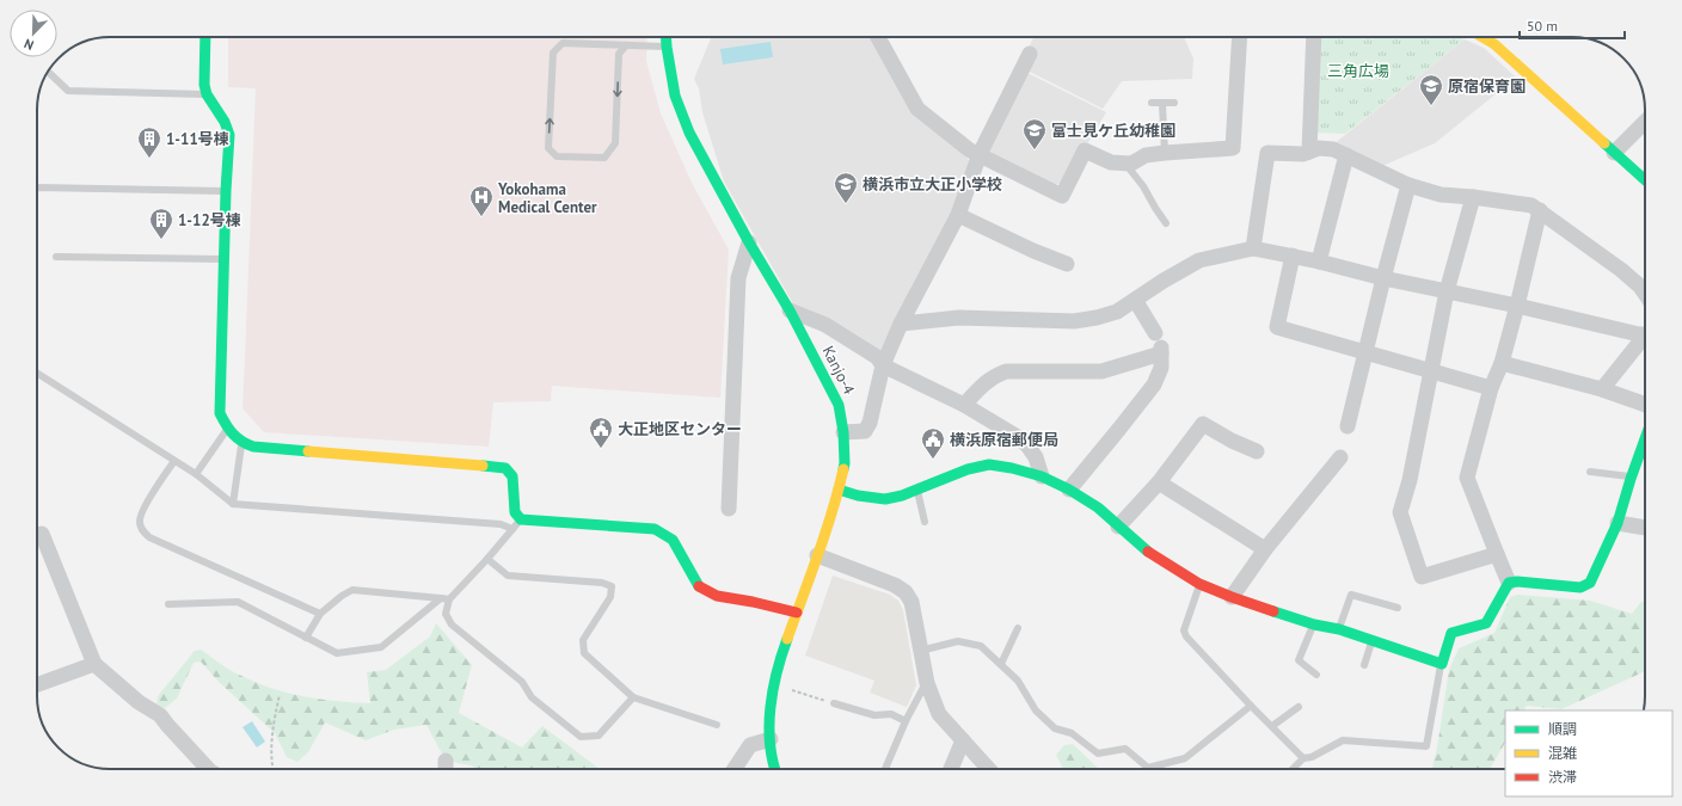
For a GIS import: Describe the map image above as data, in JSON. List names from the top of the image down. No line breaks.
{"streets":{"street":["Kanjo-4"]},"parks":["三角広場"],"places":{"school or university":["原宿保育園","富士見ケ丘幼稚園","横浜市立大正小学校"],"building":["1-11号棟","1-12号棟"],"hospital":["Yokohama Medical Center"],"public building":["大正地区センター","横浜原宿郵便局"]},"legend":["順調","混雑","渋滞"],"scale_bar":"50 m","north":"bottom left"}
